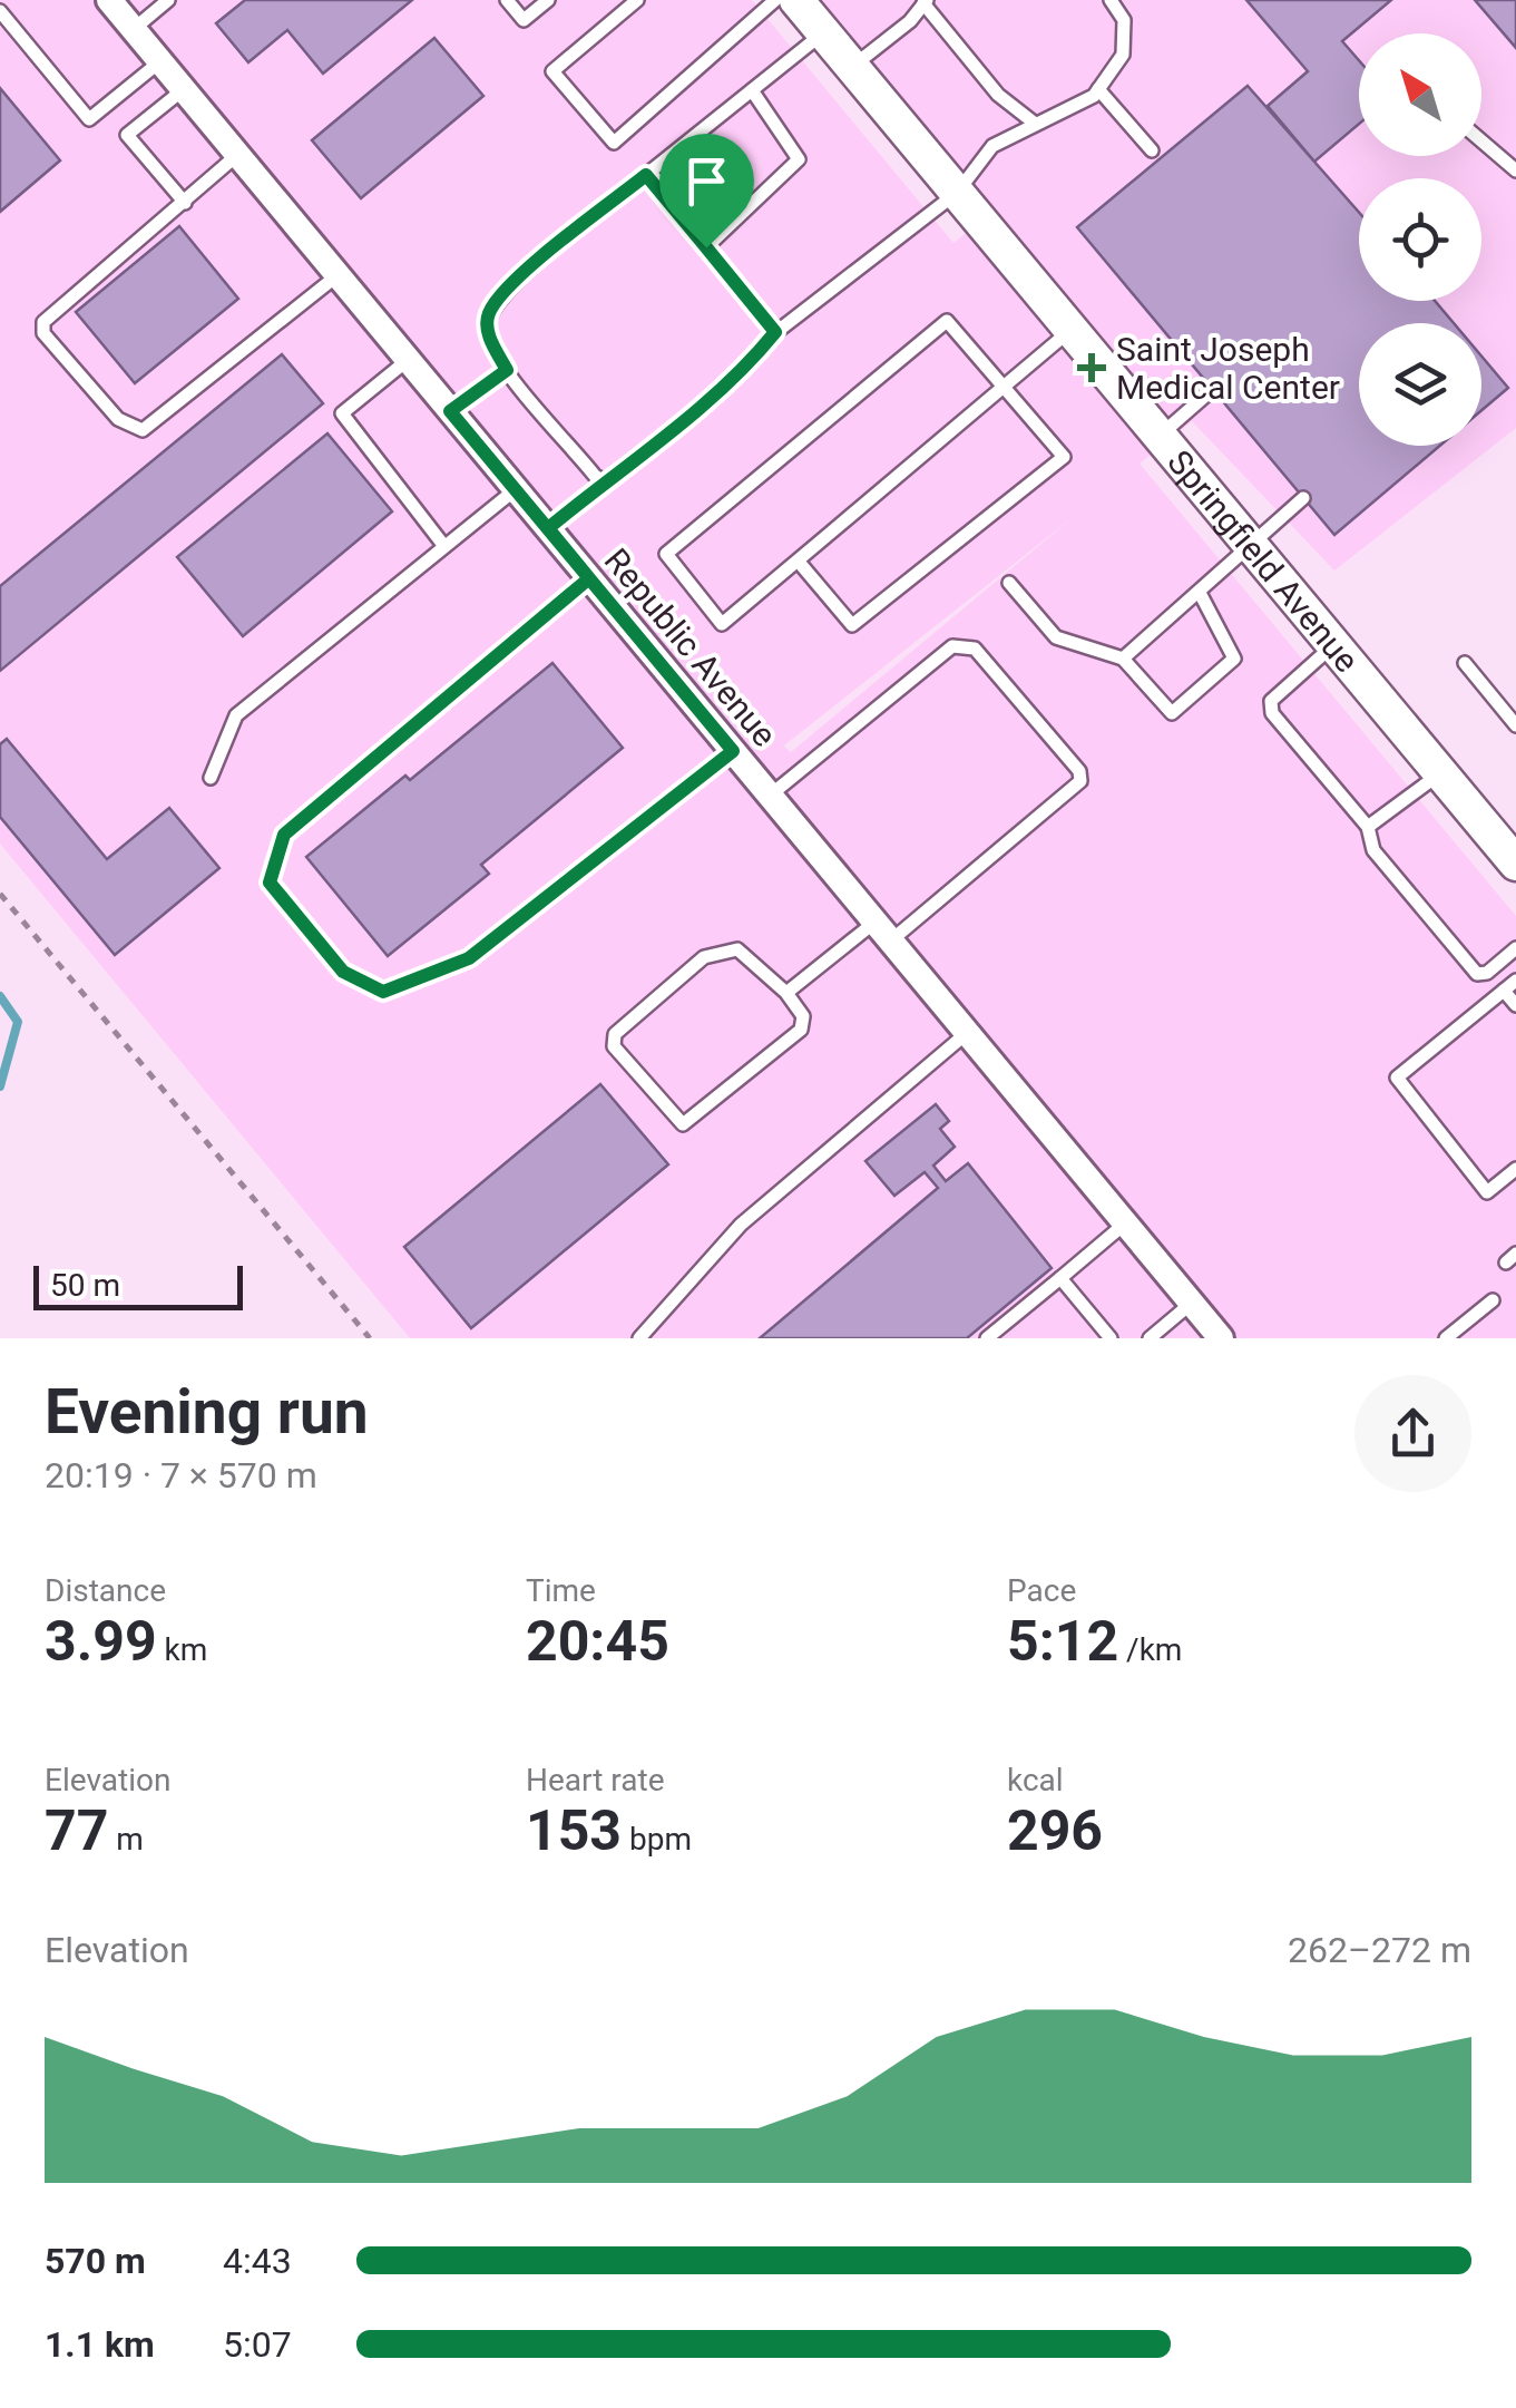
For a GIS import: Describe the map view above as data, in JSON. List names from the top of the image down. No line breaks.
{"streets":{"street":["Springfield Avenue","Republic Avenue"]},"places":{"health":["Saint Joseph Medical Center"]},"scale_bar":"50 m","north":"top left","page":{"scale":"50 m","heading":["Evening run","20:19 · 7 × 570 m"],"stats":[["Distance","3.99 km"],["Time","20:45"],["Pace","5:12 /km"],["Elevation","77 m"],["Heart rate","153 bpm"],["kcal","296"]],"chart":["Elevation","262–272 m"],"list":[{"name":"570 m","note":"4:43"},{"name":"1.1 km","note":"5:07"}]}}
